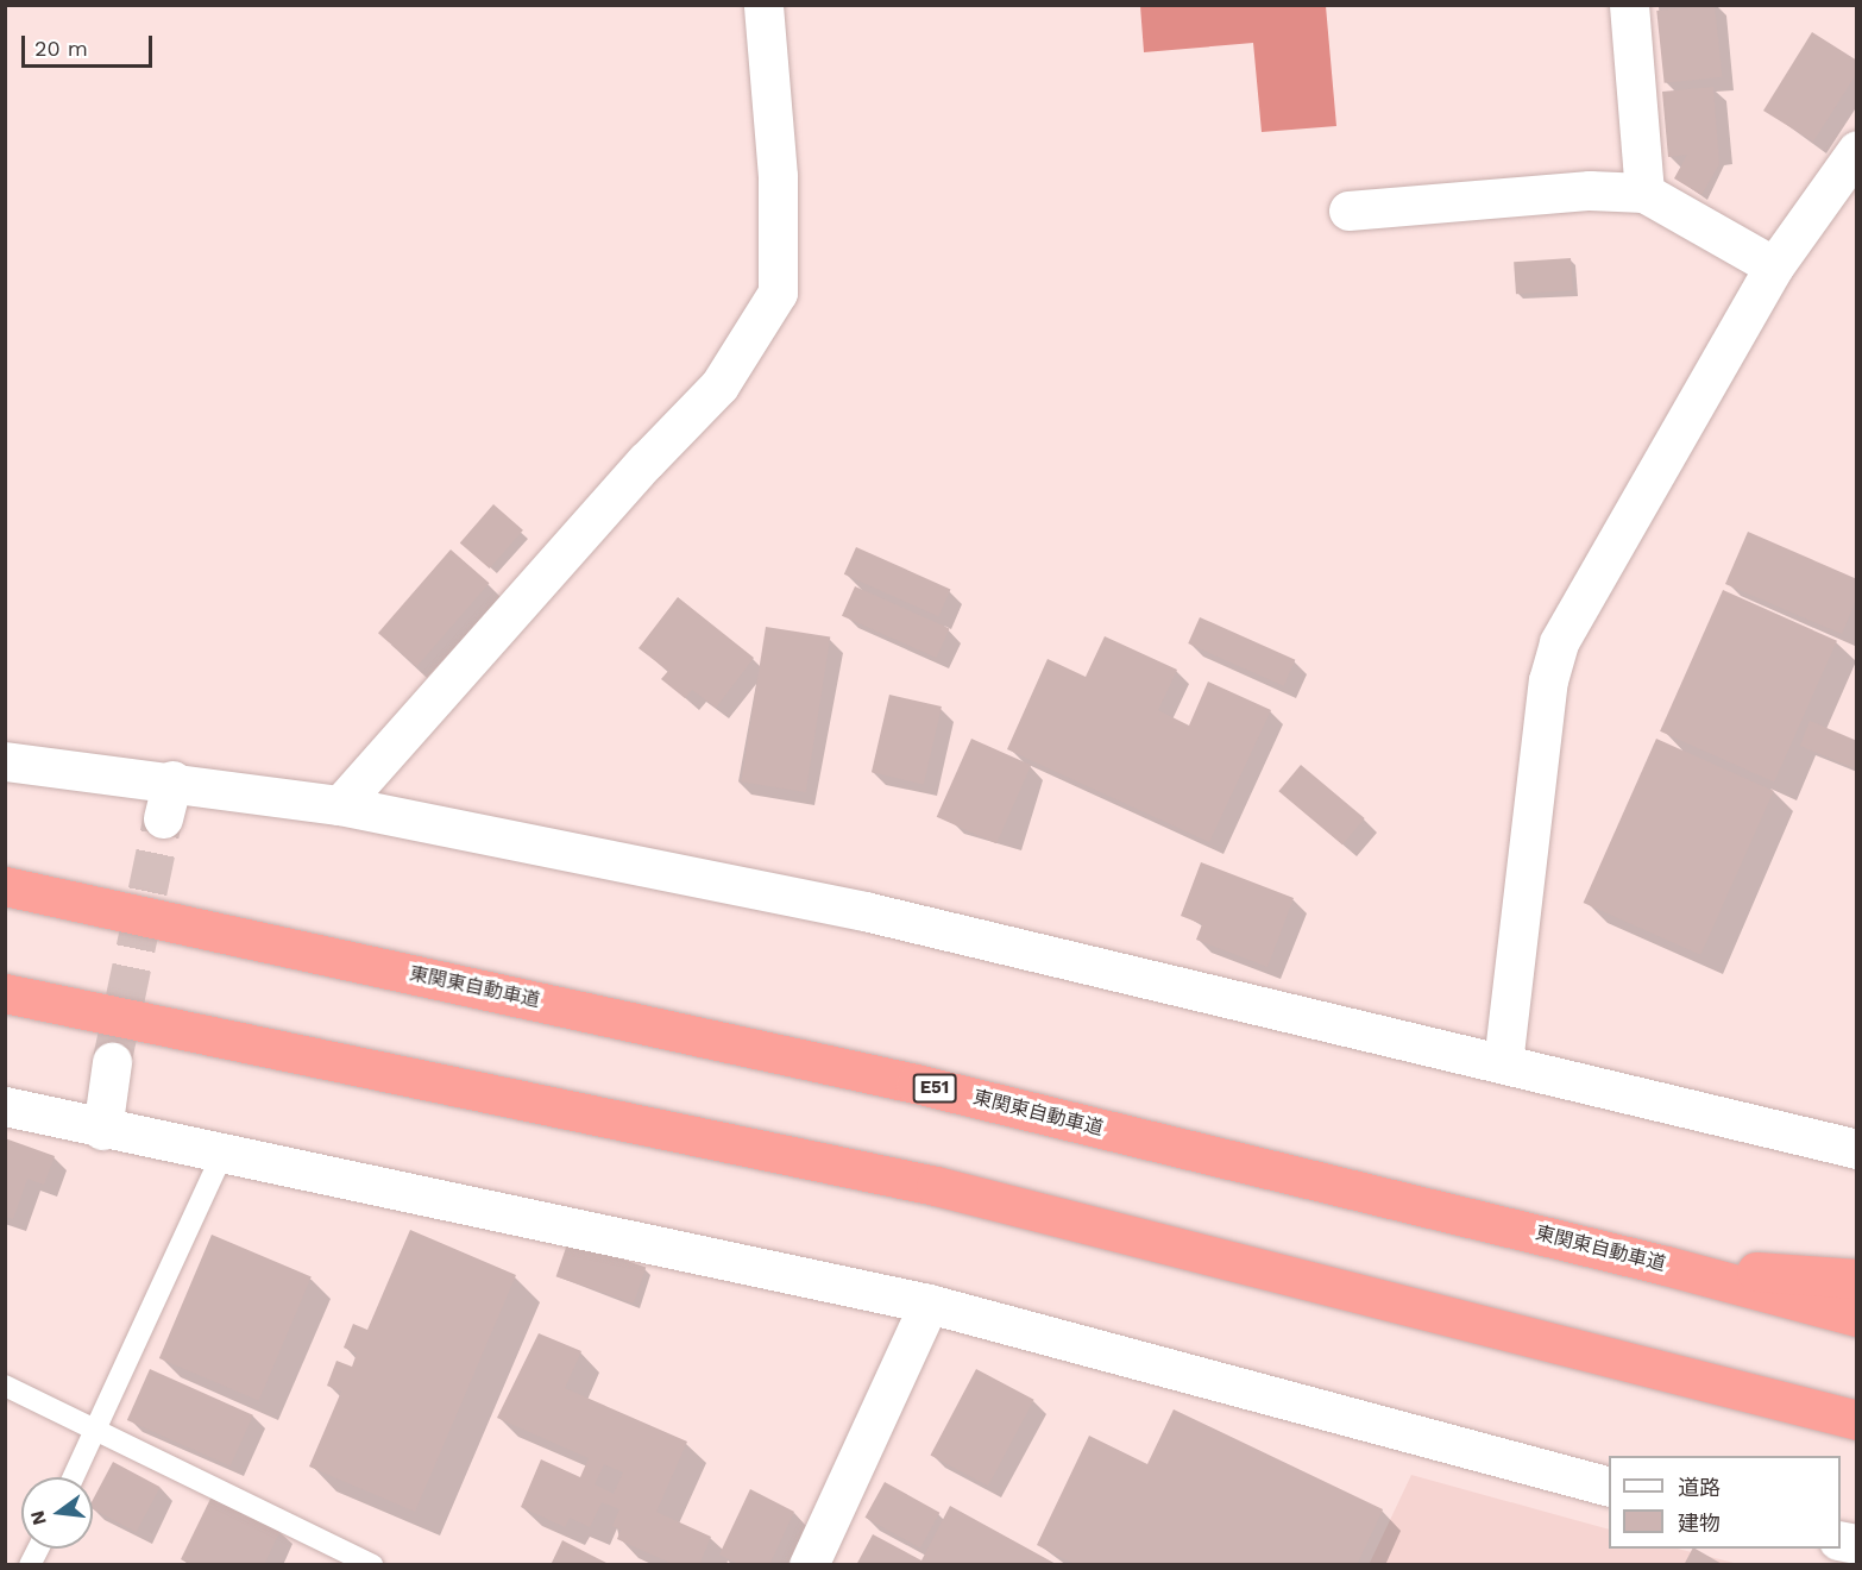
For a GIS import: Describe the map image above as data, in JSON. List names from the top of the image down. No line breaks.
{"streets":{"highway":["東関東自動車道","E51"]},"legend":["道路","建物"],"scale_bar":"20 m","north":"left"}
